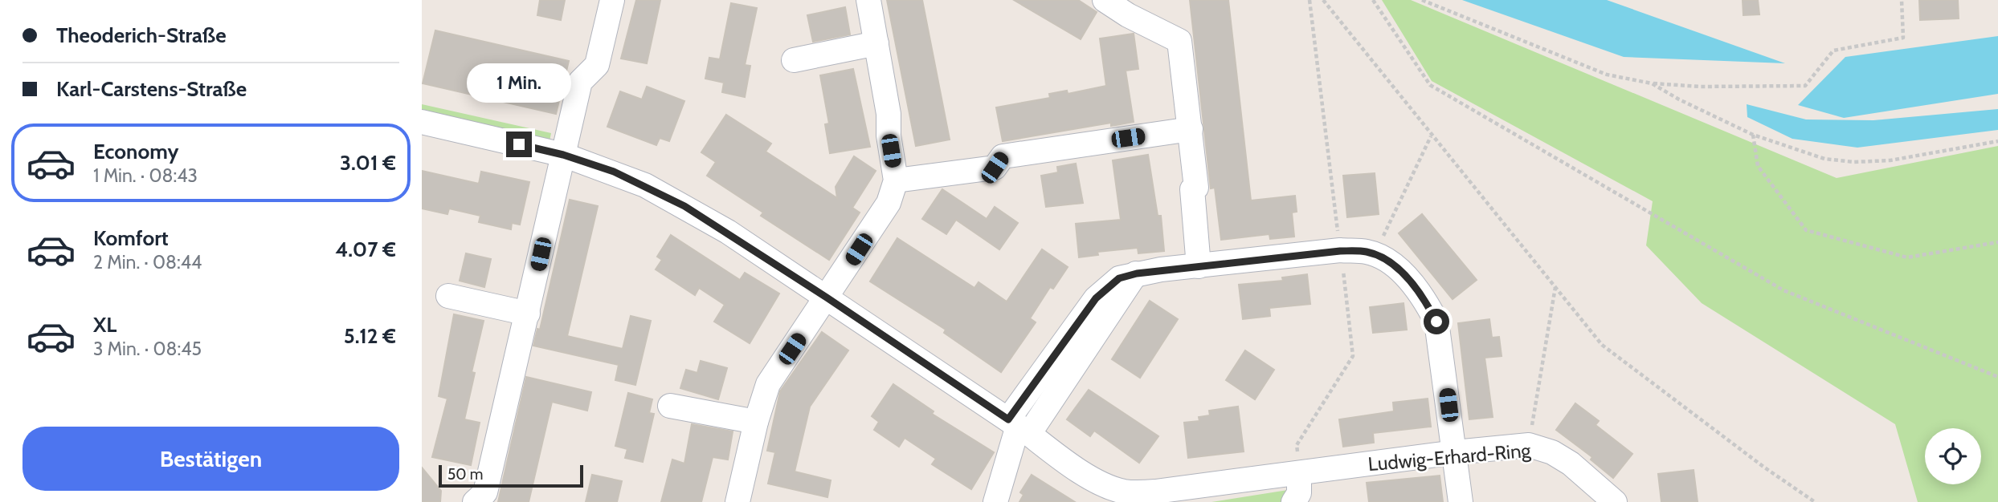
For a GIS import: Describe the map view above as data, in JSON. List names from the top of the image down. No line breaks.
{"streets":{"street":["Ludwig-Erhard-Ring"]},"scale_bar":"50 m","page":{"banner":["Theoderich-Straße","Karl-Carstens-Straße"],"bubble":"1 Min.","list":[{"name":"Economy","note":"1 Min. · 08:43","value":"3.01 €"},{"name":"Komfort","note":"2 Min. · 08:44","value":"4.07 €"},{"name":"XL","note":"3 Min. · 08:45","value":"5.12 €"}],"buttons":"Bestätigen","scale":"50 m"}}
